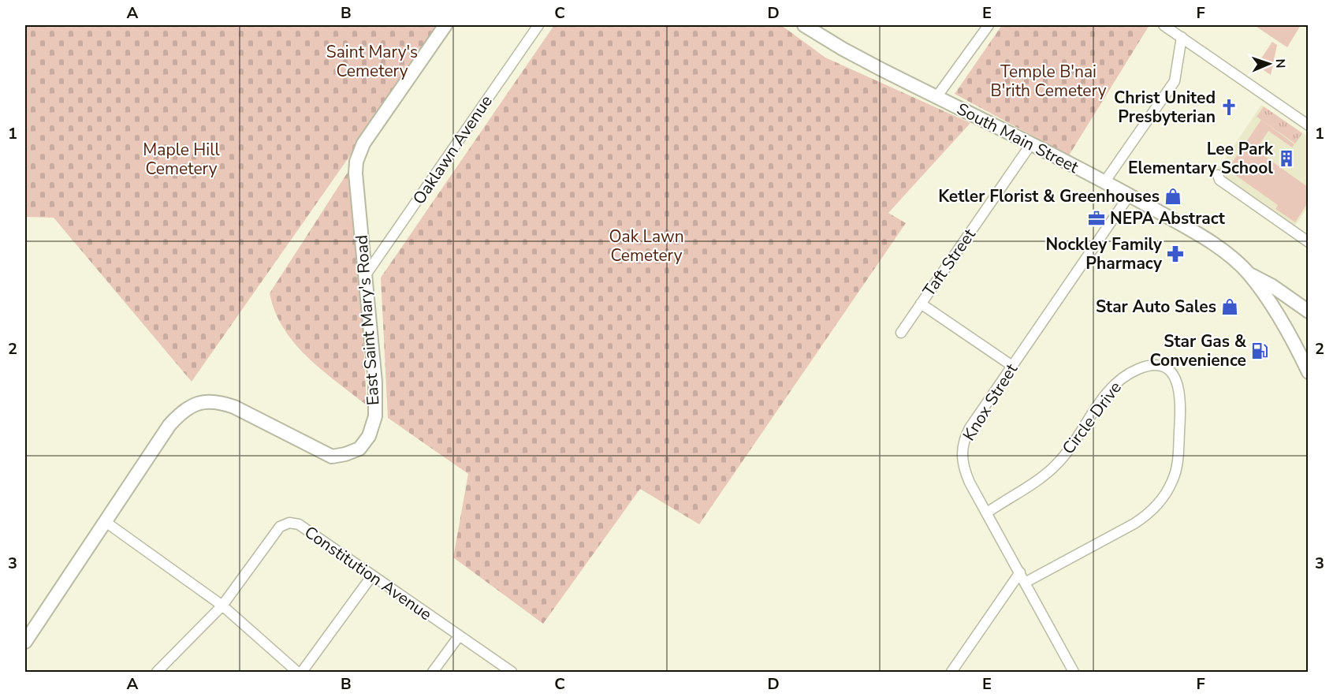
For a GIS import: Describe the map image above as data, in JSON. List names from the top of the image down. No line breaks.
{"streets":{"street":["South Main Street","Oaklawn Avenue","Taft Street","East Saint Mary's Road","Knox Street","Circle Drive","Constitution Avenue"]},"crossings":[["South Main Street","Taft Street"],["South Main Street","Knox Street"],["Oaklawn Avenue","East Saint Mary's Road"],["Knox Street","Circle Drive"]],"parks":["Saint Mary's Cemetery","Temple B'nai B'rith Cemetery","Maple Hill Cemetery","Oak Lawn Cemetery"],"places":{"church":["Christ United Presbyterian"],"building":["Lee Park Elementary School"],"shop":["Ketler Florist & Greenhouses","Star Auto Sales"],"office":["NEPA Abstract"],"pharmacy":["Nockley Family Pharmacy"],"fuel station":["Star Gas & Convenience"]},"north":"right","grid":{"columns":["A","B","C","D","E","F"],"rows":["1","2","3"]}}
